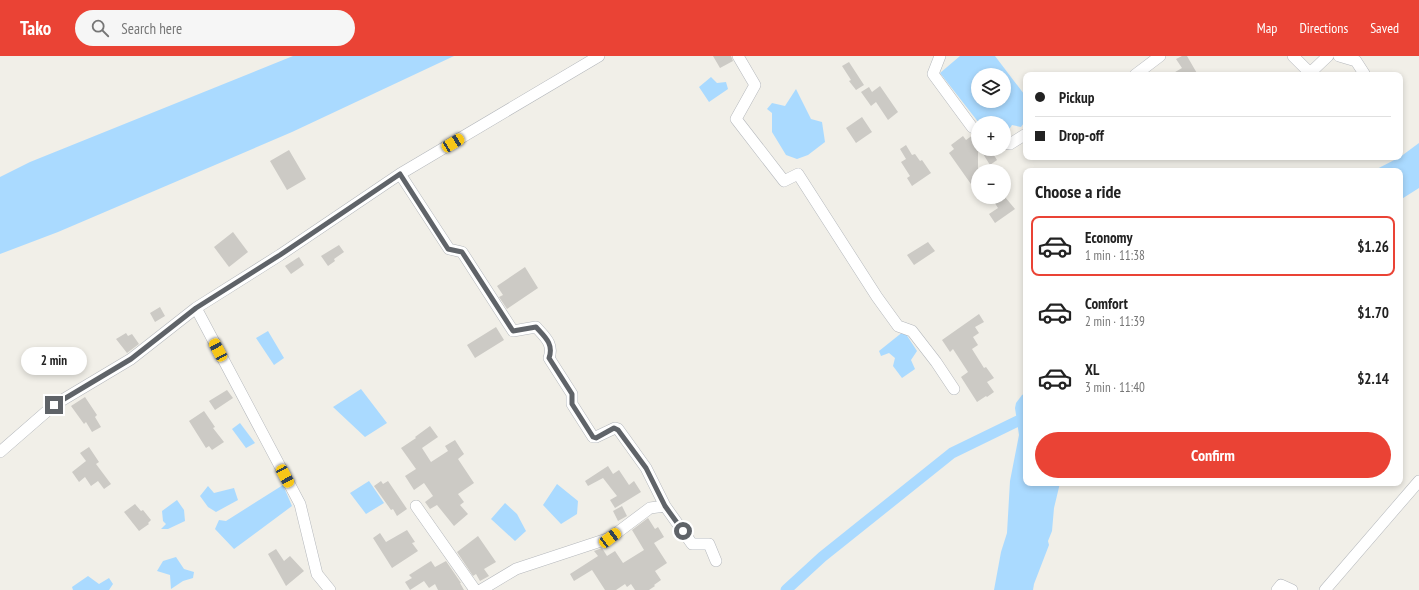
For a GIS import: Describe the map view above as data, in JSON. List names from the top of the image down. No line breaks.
{"page":{"header":"Tako","search":"Search here","nav":["Map","Directions","Saved"],"map_buttons":["+","−"],"banner":["Pickup","Drop-off"],"heading":"Choose a ride","list":[{"name":"Economy","note":"1 min · 11:38","value":"$1.26"},{"name":"Comfort","note":"2 min · 11:39","value":"$1.70"},{"name":"XL","note":"3 min · 11:40","value":"$2.14"}],"bubble":"2 min","buttons":"Confirm"}}
